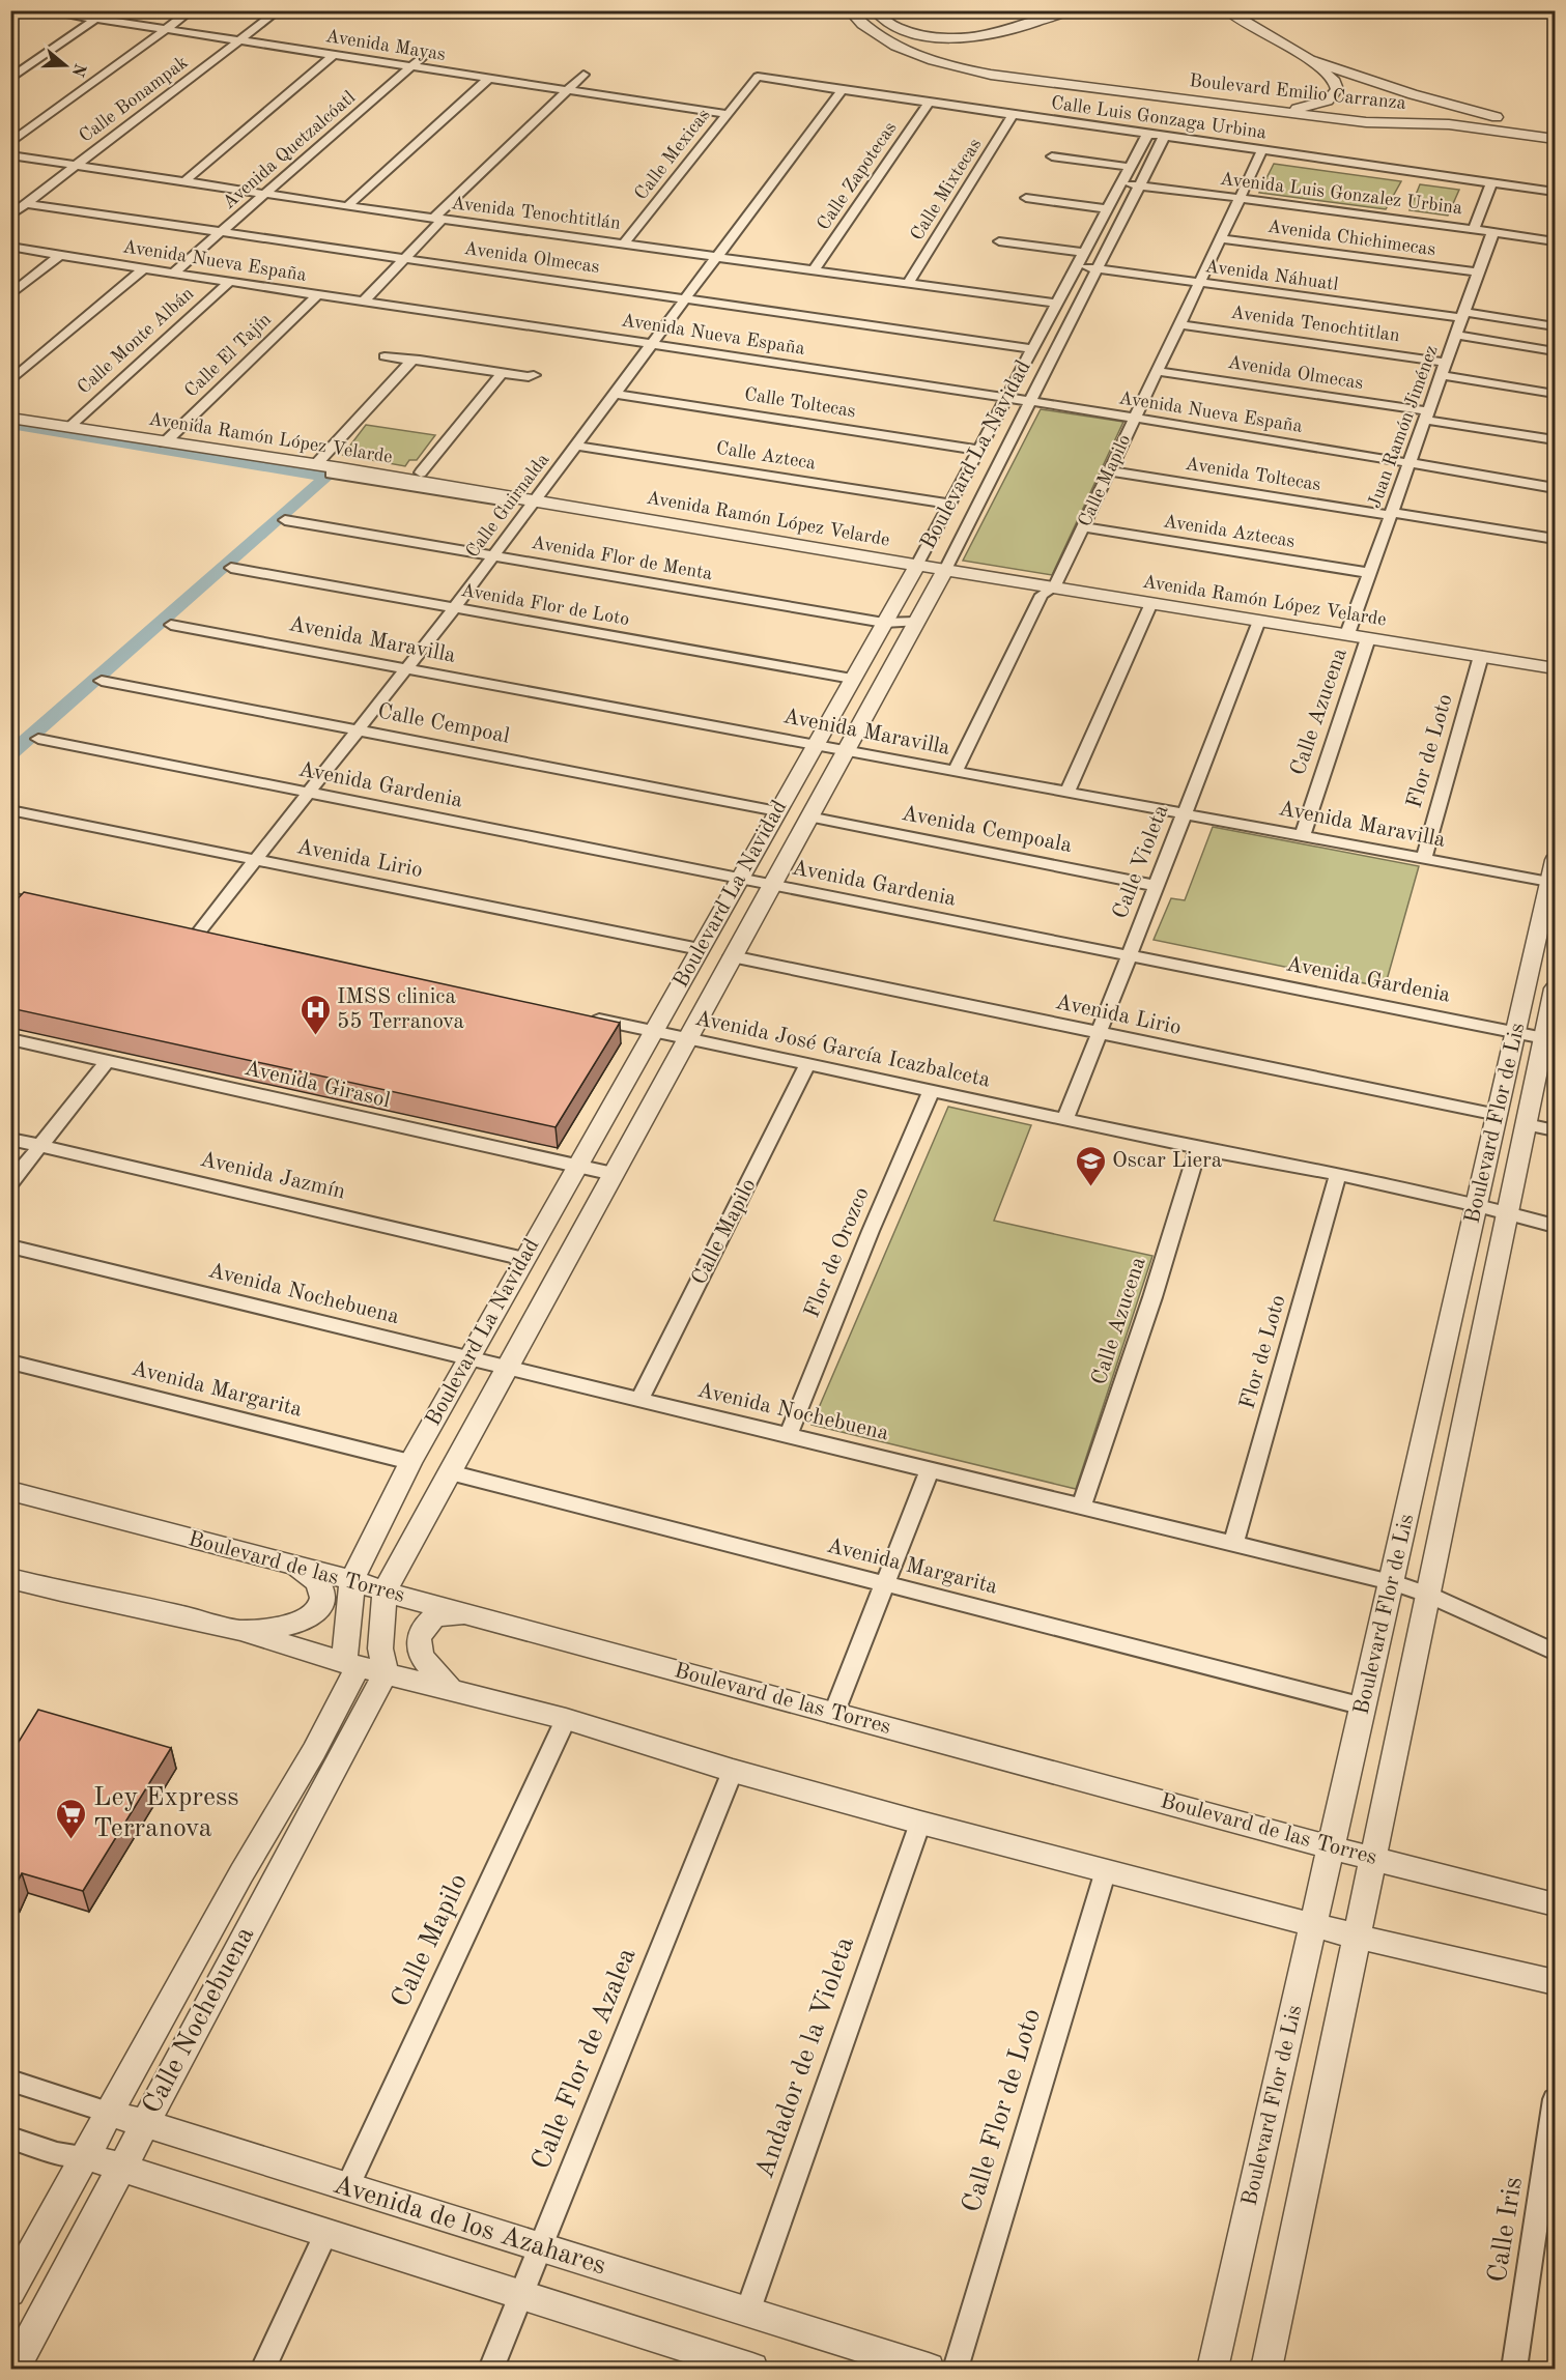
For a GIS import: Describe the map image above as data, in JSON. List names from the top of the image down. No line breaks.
{"streets":{"street":["Avenida Mayas","Boulevard Emilio Carranza","Calle Bonampak","Calle Luis Gonzaga Urbina","Avenida Quetzalcóatl","Calle Mexicas","Calle Zapotecas","Calle Mixtecas","Avenida Luis Gonzalez Urbina","Avenida Tenochtitlán","Avenida Chichimecas","Avenida Olmecas","Avenida Nueva España","Avenida Náhuatl","Avenida Tenochtitlan","Calle Monte Albán","Calle El Tajín","Calle Toltecas","Juan Ramón Jiménez","Avenida Ramón López Velarde","Boulevard La Navidad","Calle Azteca","Avenida Toltecas","Calle Mapilo","Calle Guirnalda","Avenida Aztecas","Avenida Flor de Menta","Avenida Flor de Loto","Avenida Maravilla","Calle Azucena","Calle Cempoal","Flor de Loto","Avenida Gardenia","Avenida Cempoala","Avenida Lirio","Calle Violeta","Avenida José García Icazbalceta","Avenida Girasol","Boulevard Flor de Lis","Avenida Jazmín","Flor de Orozco","Avenida Nochebuena","Avenida Margarita","Boulevard de las Torres","Calle Nochebuena","Andador de la Violeta","Calle Flor de Azalea","Calle Flor de Loto","Avenida de los Azahares","Calle Iris"]},"crossings":[["Avenida Mayas","Calle Bonampak"],["Avenida Mayas","Avenida Quetzalcóatl"],["Avenida Mayas","Calle Mexicas"],["Calle Bonampak","Avenida Tenochtitlán"],["Calle Bonampak","Avenida Olmecas"],["Calle Luis Gonzaga Urbina","Calle Mexicas"],["Calle Luis Gonzaga Urbina","Calle Zapotecas"],["Calle Luis Gonzaga Urbina","Calle Mixtecas"],["Calle Luis Gonzaga Urbina","Boulevard La Navidad"],["Calle Luis Gonzaga Urbina","Calle Mapilo"],["Calle Luis Gonzaga Urbina","Calle Guirnalda"],["Avenida Quetzalcóatl","Avenida Tenochtitlán"],["Avenida Quetzalcóatl","Avenida Olmecas"],["Avenida Quetzalcóatl","Avenida Nueva España"],["Calle Mexicas","Avenida Tenochtitlán"],["Calle Zapotecas","Avenida Tenochtitlán"],["Calle Mixtecas","Avenida Tenochtitlán"],["Avenida Luis Gonzalez Urbina","Juan Ramón Jiménez"],["Avenida Luis Gonzalez Urbina","Boulevard La Navidad"],["Avenida Luis Gonzalez Urbina","Calle Mapilo"],["Avenida Tenochtitlán","Boulevard La Navidad"],["Avenida Tenochtitlán","Calle Guirnalda"],["Avenida Chichimecas","Juan Ramón Jiménez"],["Avenida Chichimecas","Calle Mapilo"],["Avenida Olmecas","Juan Ramón Jiménez"],["Avenida Olmecas","Boulevard La Navidad"],["Avenida Olmecas","Calle Mapilo"],["Avenida Olmecas","Calle Guirnalda"],["Avenida Nueva España","Calle Monte Albán"],["Avenida Nueva España","Calle El Tajín"],["Avenida Nueva España","Juan Ramón Jiménez"],["Avenida Nueva España","Boulevard La Navidad"],["Avenida Nueva España","Calle Mapilo"],["Avenida Nueva España","Calle Guirnalda"],["Avenida Náhuatl","Juan Ramón Jiménez"],["Avenida Náhuatl","Boulevard La Navidad"],["Avenida Náhuatl","Calle Mapilo"],["Avenida Tenochtitlan","Juan Ramón Jiménez"],["Avenida Tenochtitlan","Calle Mapilo"],["Calle Monte Albán","Avenida Ramón López Velarde"],["Calle El Tajín","Avenida Ramón López Velarde"],["Calle Toltecas","Boulevard La Navidad"],["Calle Toltecas","Calle Guirnalda"],["Juan Ramón Jiménez","Avenida Ramón López Velarde"],["Juan Ramón Jiménez","Avenida Toltecas"],["Juan Ramón Jiménez","Avenida Aztecas"],["Avenida Ramón López Velarde","Boulevard La Navidad"],["Avenida Ramón López Velarde","Calle Mapilo"],["Avenida Ramón López Velarde","Calle Guirnalda"],["Avenida Ramón López Velarde","Calle Azucena"],["Avenida Ramón López Velarde","Flor de Loto"],["Avenida Ramón López Velarde","Calle Violeta"],["Boulevard La Navidad","Calle Azteca"],["Boulevard La Navidad","Avenida Flor de Menta"],["Boulevard La Navidad","Avenida Flor de Loto"],["Boulevard La Navidad","Avenida Maravilla"],["Boulevard La Navidad","Calle Cempoal"],["Boulevard La Navidad","Avenida Gardenia"],["Boulevard La Navidad","Avenida Cempoala"],["Boulevard La Navidad","Avenida Lirio"],["Boulevard La Navidad","Avenida José García Icazbalceta"],["Boulevard La Navidad","Avenida Girasol"],["Boulevard La Navidad","Avenida Jazmín"],["Boulevard La Navidad","Avenida Nochebuena"],["Boulevard La Navidad","Avenida Margarita"],["Boulevard La Navidad","Boulevard de las Torres"],["Boulevard La Navidad","Calle Nochebuena"],["Calle Azteca","Calle Guirnalda"],["Avenida Toltecas","Calle Mapilo"],["Calle Mapilo","Avenida Aztecas"],["Calle Mapilo","Avenida Maravilla"],["Calle Mapilo","Avenida José García Icazbalceta"],["Calle Mapilo","Avenida Nochebuena"],["Calle Mapilo","Avenida de los Azahares"],["Calle Guirnalda","Avenida Flor de Menta"],["Calle Guirnalda","Avenida Flor de Loto"],["Calle Guirnalda","Avenida Maravilla"],["Calle Guirnalda","Calle Cempoal"],["Calle Guirnalda","Avenida Gardenia"],["Calle Guirnalda","Avenida Lirio"],["Avenida Maravilla","Calle Azucena"],["Avenida Maravilla","Flor de Loto"],["Avenida Maravilla","Calle Violeta"],["Avenida Maravilla","Boulevard Flor de Lis"],["Calle Azucena","Avenida José García Icazbalceta"],["Calle Azucena","Avenida Nochebuena"],["Flor de Loto","Avenida José García Icazbalceta"],["Flor de Loto","Avenida Nochebuena"],["Avenida Gardenia","Calle Violeta"],["Avenida Gardenia","Boulevard Flor de Lis"],["Avenida Cempoala","Calle Violeta"],["Avenida Lirio","Calle Violeta"],["Avenida Lirio","Boulevard Flor de Lis"],["Calle Violeta","Avenida José García Icazbalceta"],["Avenida José García Icazbalceta","Boulevard Flor de Lis"],["Avenida José García Icazbalceta","Flor de Orozco"],["Boulevard Flor de Lis","Avenida Nochebuena"],["Boulevard Flor de Lis","Avenida Margarita"],["Boulevard Flor de Lis","Boulevard de las Torres"],["Flor de Orozco","Avenida Nochebuena"],["Calle Nochebuena","Avenida de los Azahares"],["Andador de la Violeta","Avenida de los Azahares"],["Calle Flor de Azalea","Avenida de los Azahares"]],"places":{"hospital":["IMSS clinica 55 Terranova"],"school or university":["Oscar Liera"],"supermarket":["Ley Express Terranova"]},"north":"right"}
